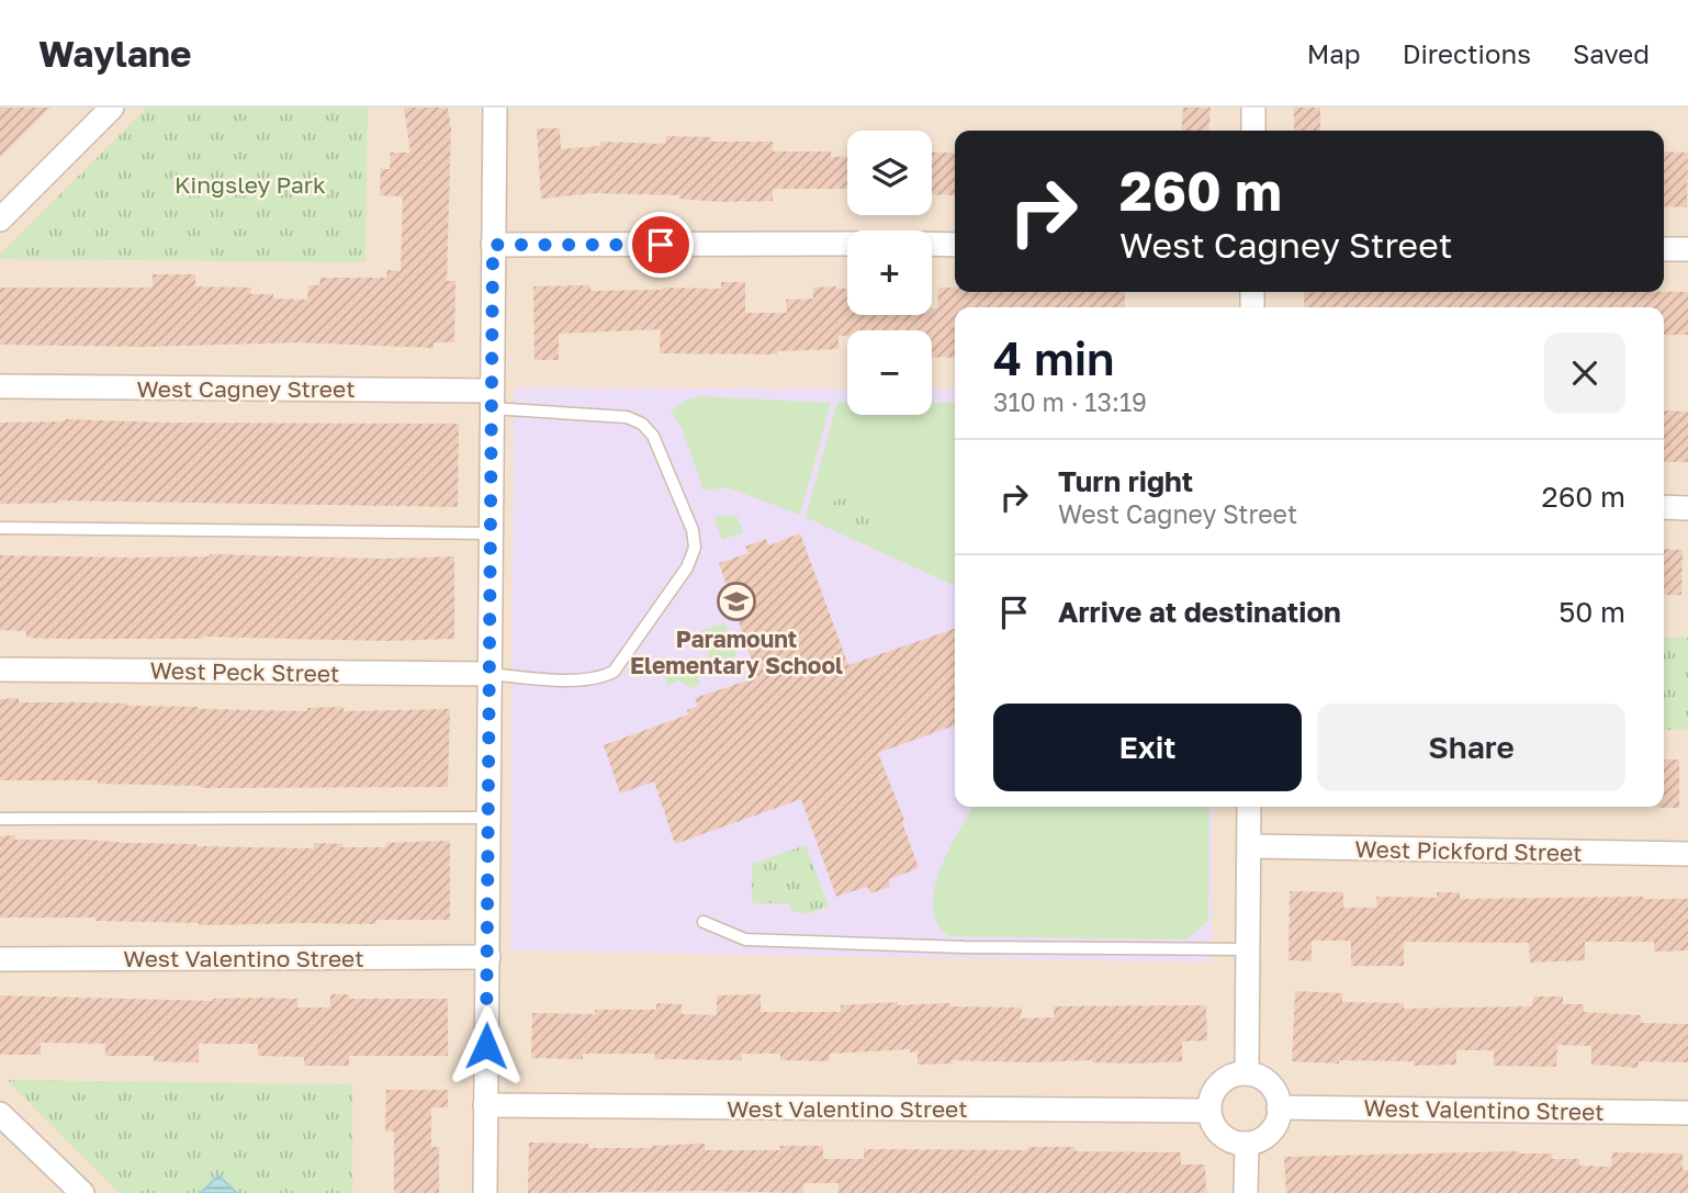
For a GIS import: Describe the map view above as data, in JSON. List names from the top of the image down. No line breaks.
{"streets":{"street":["West Cagney Street","West Peck Street","West Pickford Street","West Valentino Street"]},"parks":["Kingsley Park"],"places":{"school or university":["Paramount Elementary School"]},"page":{"header":"Waylane","nav":["Map","Directions","Saved"],"map_buttons":["+","−"],"turn":["260 m","West Cagney Street"],"heading":["4 min","310 m · 13:19"],"list":[{"name":"Turn right","note":"West Cagney Street","value":"260 m"},{"name":"Arrive at destination","value":"50 m"}],"buttons":["Exit","Share"]}}
